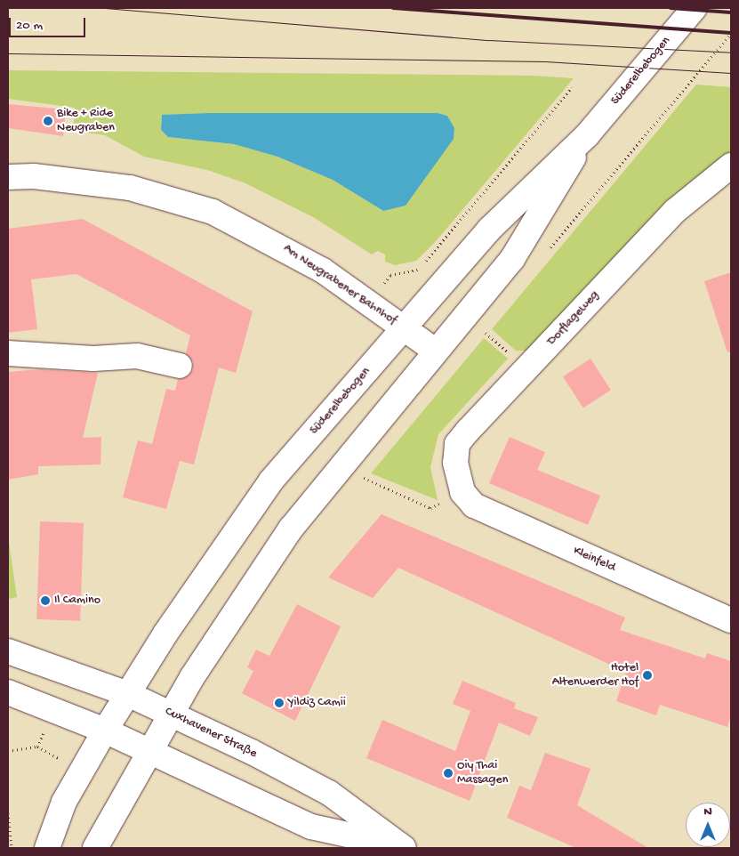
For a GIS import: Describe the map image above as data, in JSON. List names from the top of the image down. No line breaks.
{"streets":{"main road":["Süderelbebogen","Am Neugrabener Bahnhof","Dorflageweg","Kleinfeld","Cuxhavener Straße"]},"crossings":[["Süderelbebogen","Am Neugrabener Bahnhof"],["Süderelbebogen","Cuxhavener Straße"],["Dorflageweg","Kleinfeld"]],"places":["Bike + Ride Neugraben","Il Camino","Hotel Altenwerder Hof","Yildiz Camii","Oiy Thai Massagen"],"scale_bar":"20 m","north":"top"}
